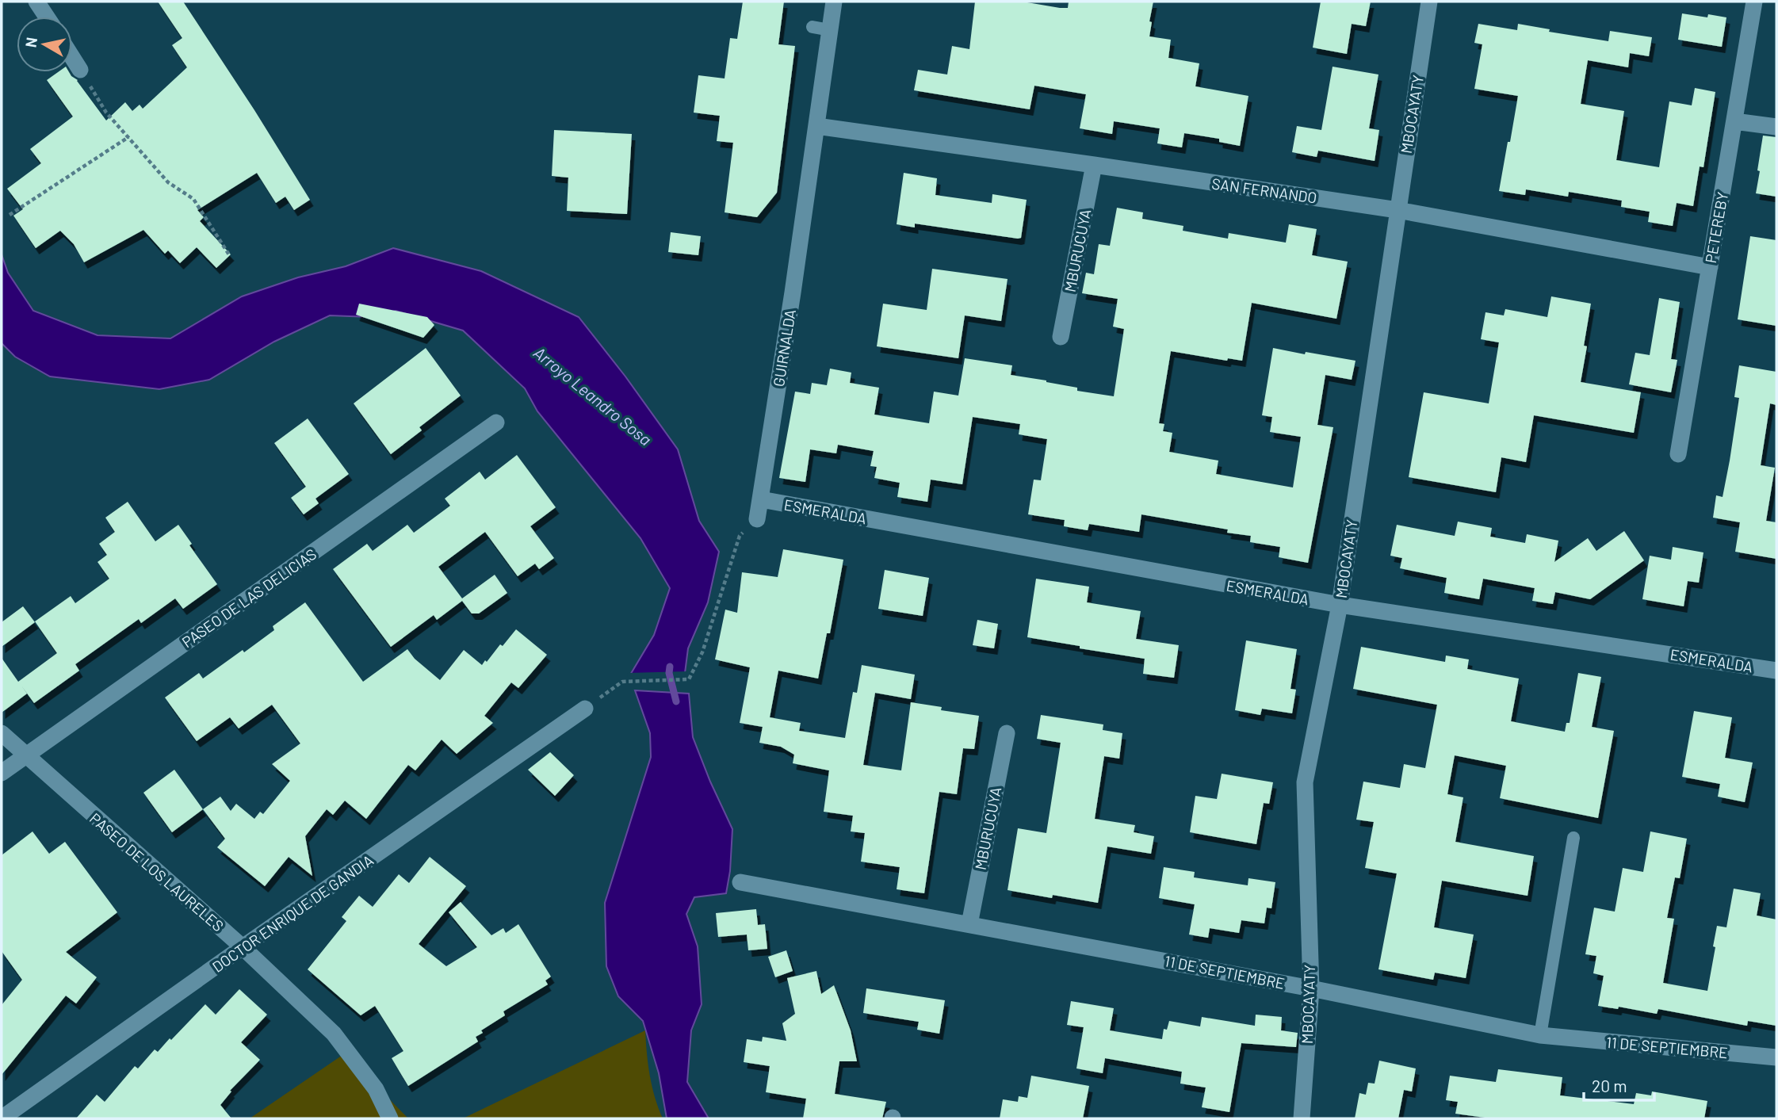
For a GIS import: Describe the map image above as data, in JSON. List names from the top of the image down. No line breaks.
{"streets":{"street":["MBOCAYATY","SAN FERNANDO","PETEREBY","MBURUCUYA","GUIRNALDA","ESMERALDA","PASEO DE LAS DELICIAS","PASEO DE LOS LAURELES","DOCTOR ENRIQUE DE GANDIA","11 DE SEPTIEMBRE"]},"crossings":[["MBOCAYATY","SAN FERNANDO"],["MBOCAYATY","ESMERALDA"],["MBOCAYATY","11 DE SEPTIEMBRE"],["SAN FERNANDO","PETEREBY"],["SAN FERNANDO","MBURUCUYA"],["SAN FERNANDO","GUIRNALDA"],["MBURUCUYA","11 DE SEPTIEMBRE"],["GUIRNALDA","ESMERALDA"],["PASEO DE LAS DELICIAS","PASEO DE LOS LAURELES"],["PASEO DE LOS LAURELES","DOCTOR ENRIQUE DE GANDIA"]],"water":["Arroyo Leandro Sosa"],"scale_bar":"20 m","north":"left"}
